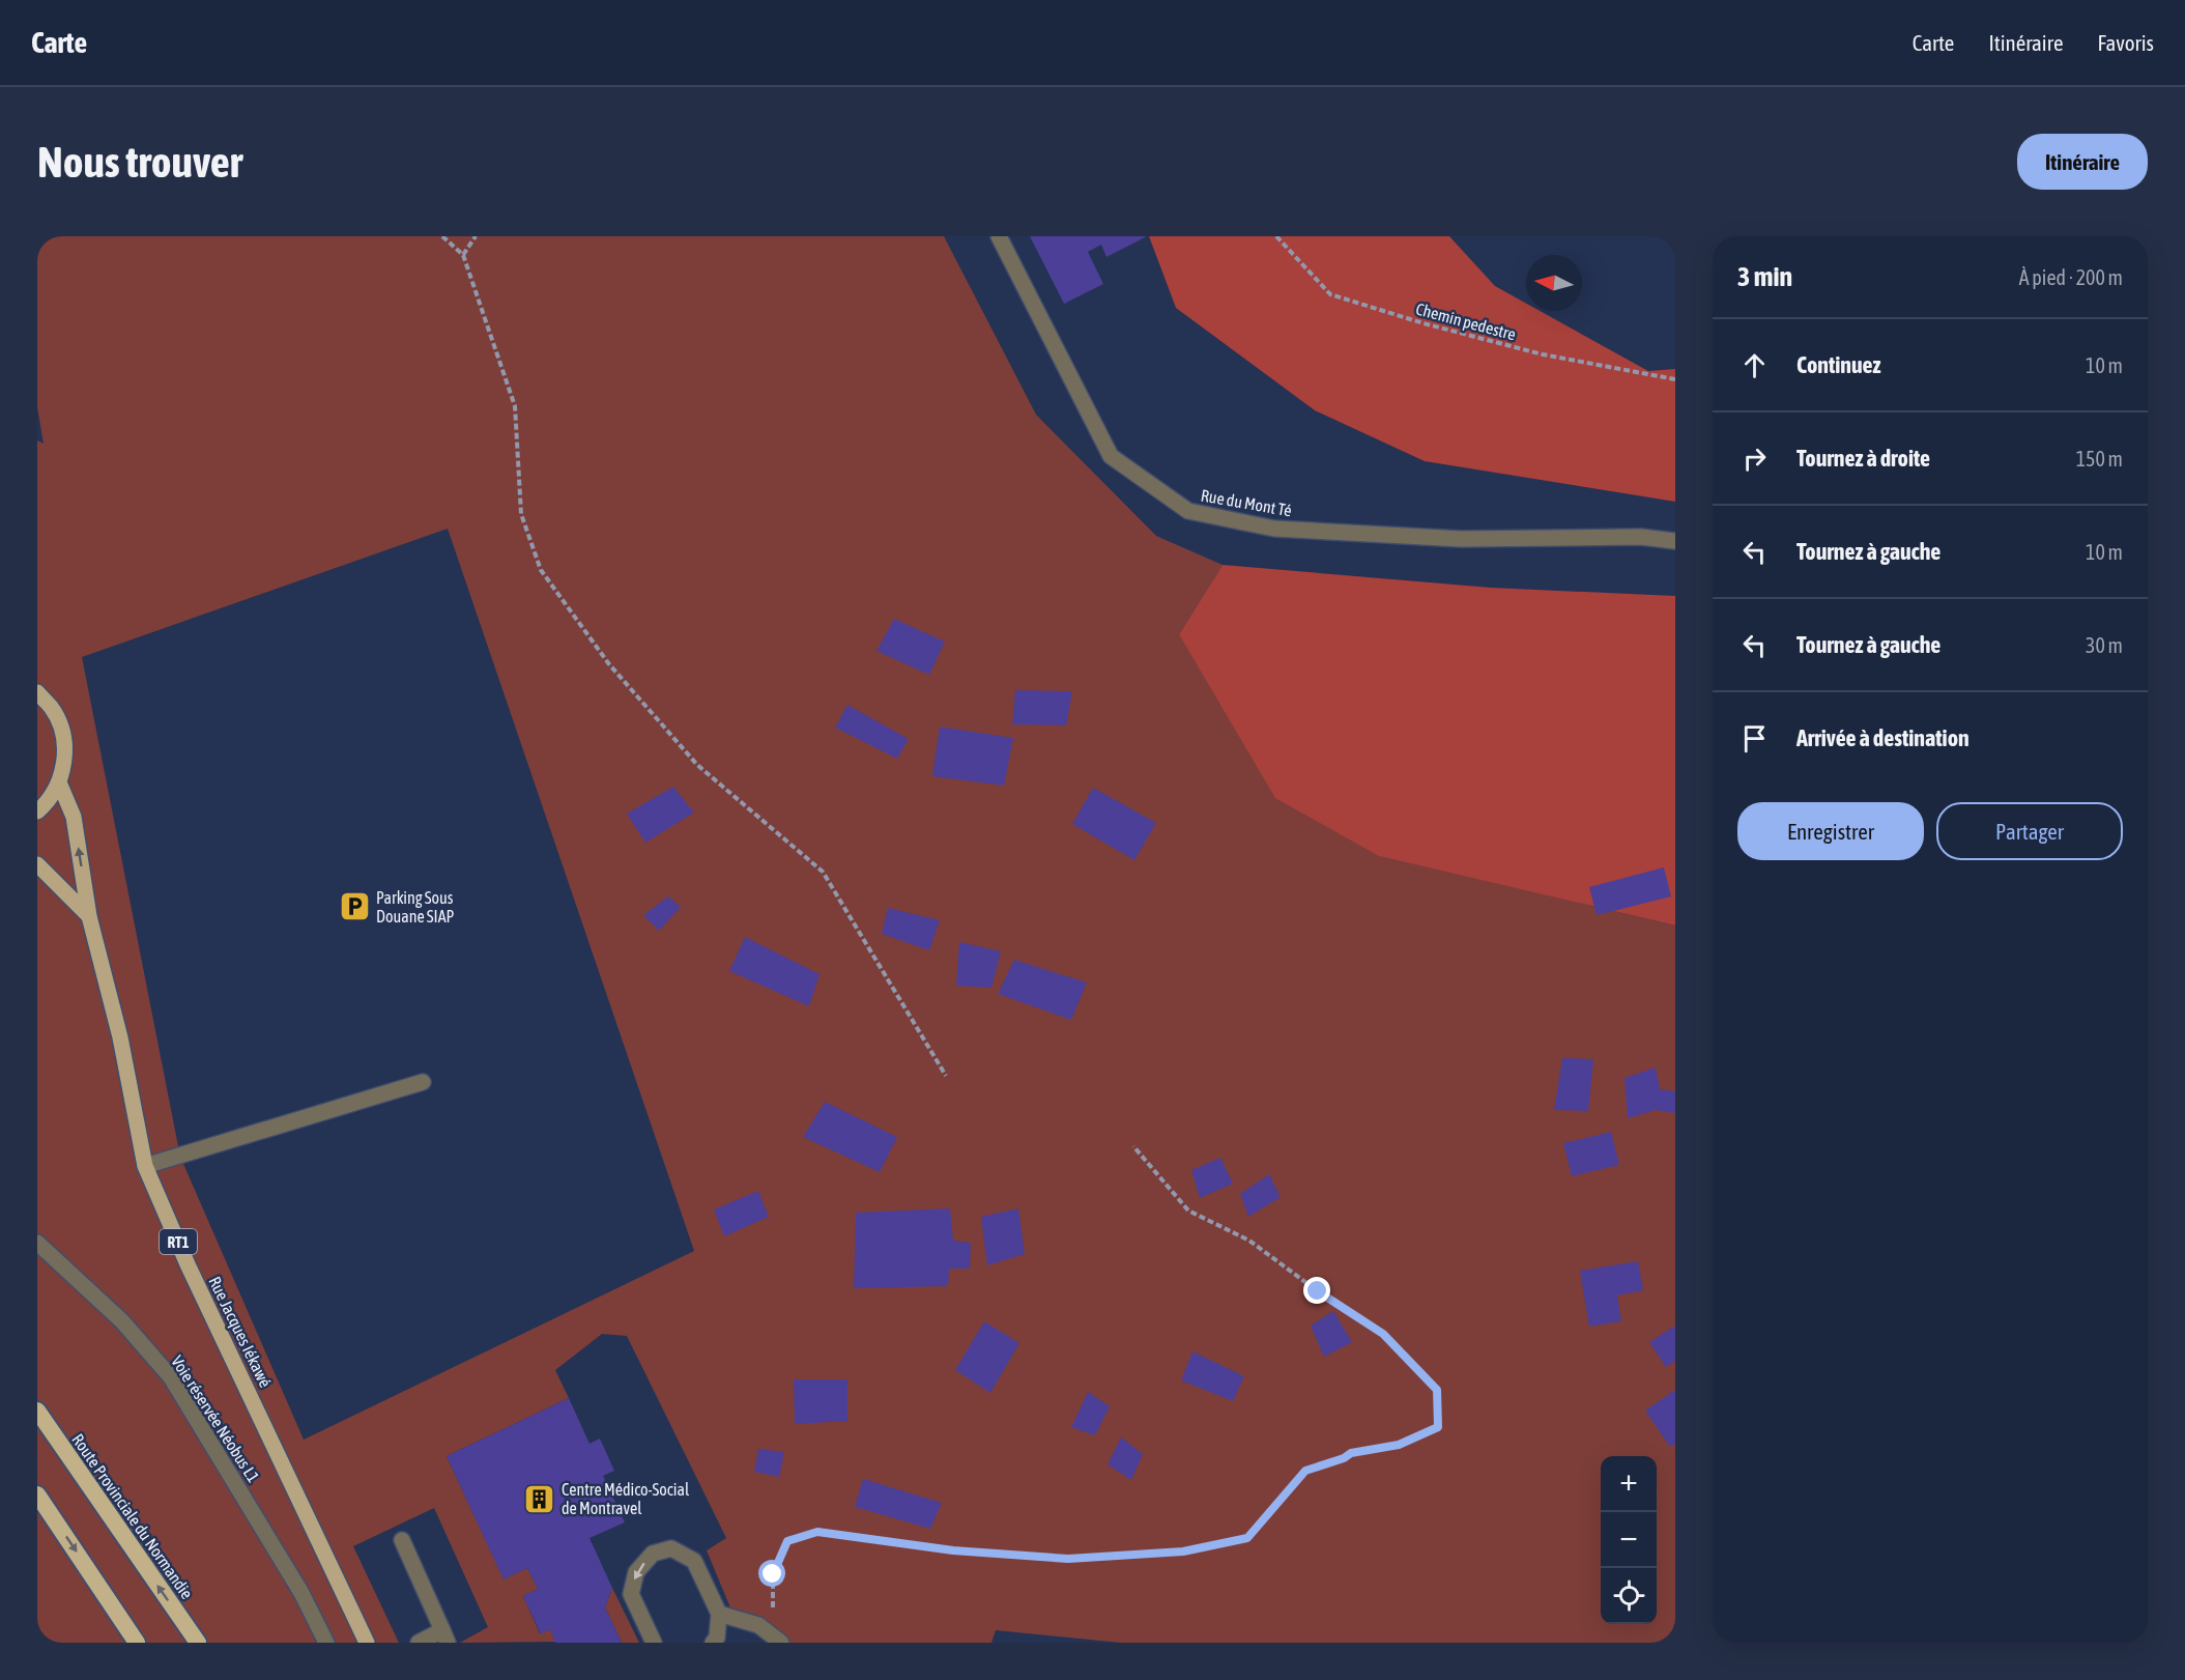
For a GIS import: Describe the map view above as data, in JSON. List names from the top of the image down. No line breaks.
{"streets":{"highway":["Route Provinciale du Normandie"],"main road":["RT1","Rue Jacques Iékawé"],"street":["Rue du Mont Té","Voie réservée Néobus L1"],"path":["Chemin pedestre"]},"places":{"parking":["Parking Sous Douane SIAP"],"building":["Centre Médico-Social de Montravel"]},"north":"left","page":{"header":"Carte","nav":["Carte","Itinéraire","Favoris"],"buttons":["Itinéraire",["Enregistrer","Partager"]],"title":"Nous trouver","heading":["3 min","À pied · 200 m"],"list":[["Continuez","10 m"],["Tournez à droite","150 m"],["Tournez à gauche","10 m"],["Tournez à gauche","30 m"],"Arrivée à destination"],"map_buttons":["+","−"]}}
